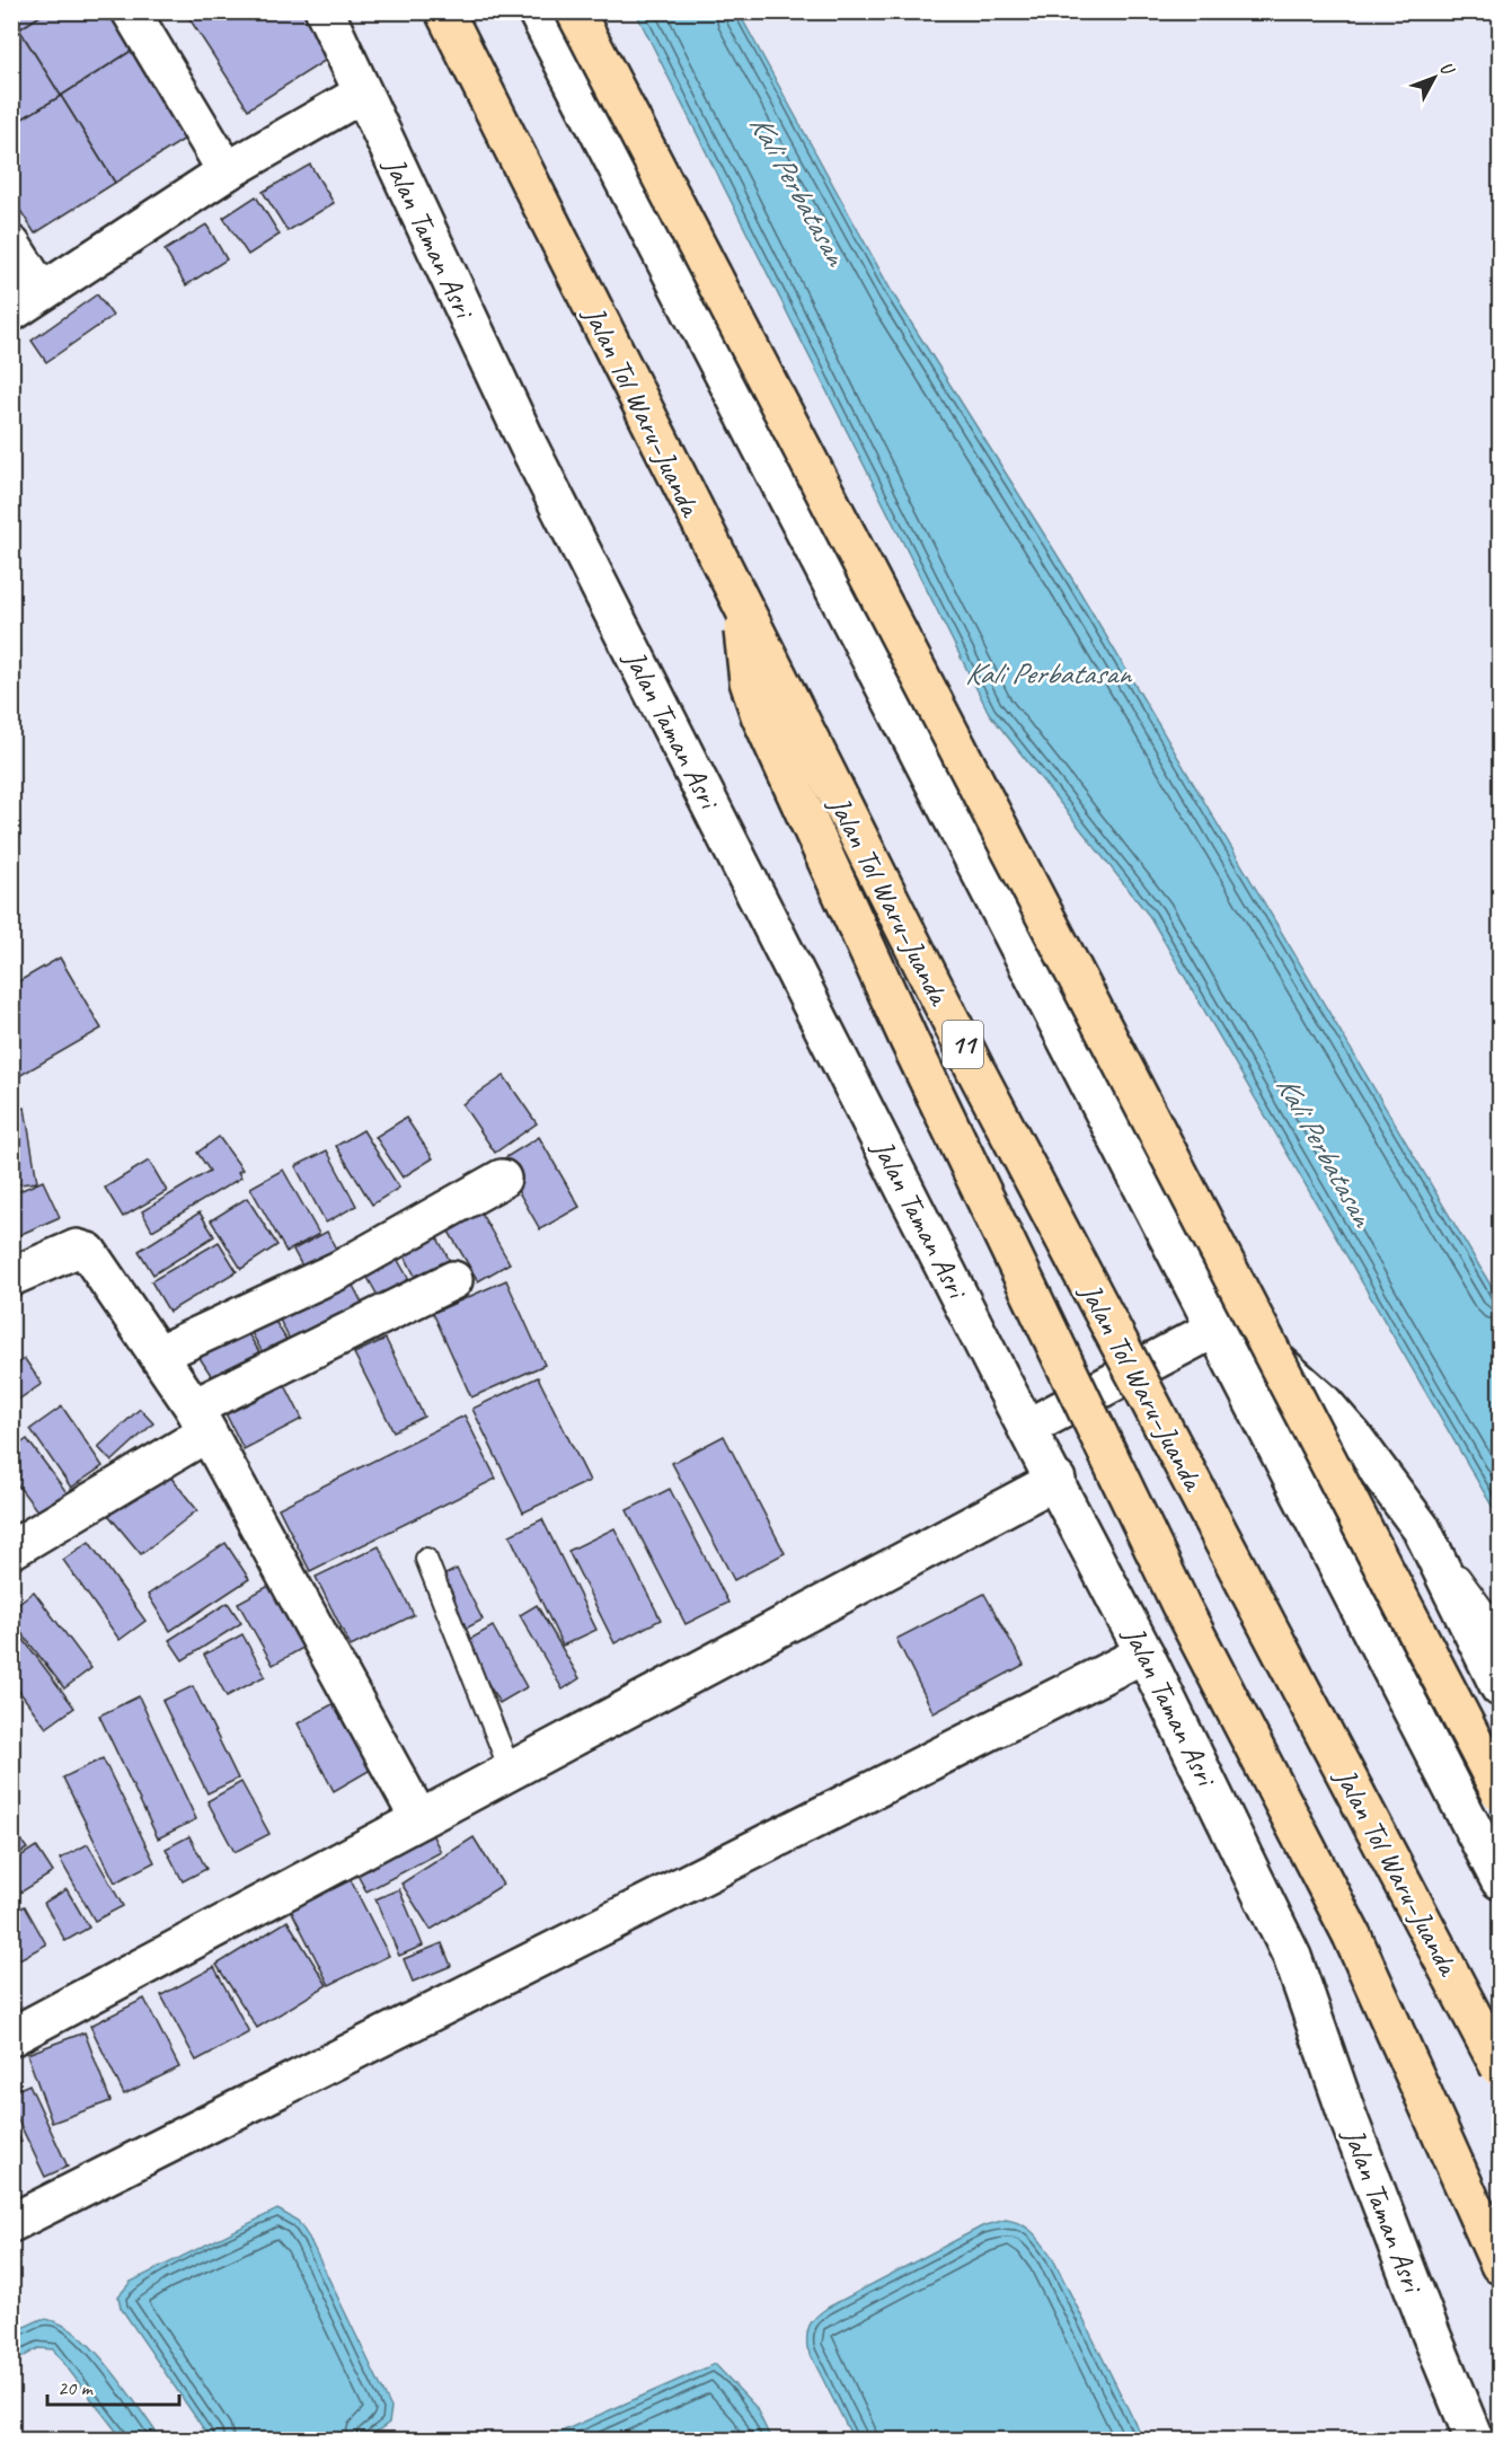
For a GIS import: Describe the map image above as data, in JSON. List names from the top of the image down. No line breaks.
{"streets":{"highway":["Jalan Tol Waru–Juanda","11"],"main road":["Jalan Taman Asri"]},"water":["Kali Perbatasan"],"scale_bar":"20 m","north":"top right"}
